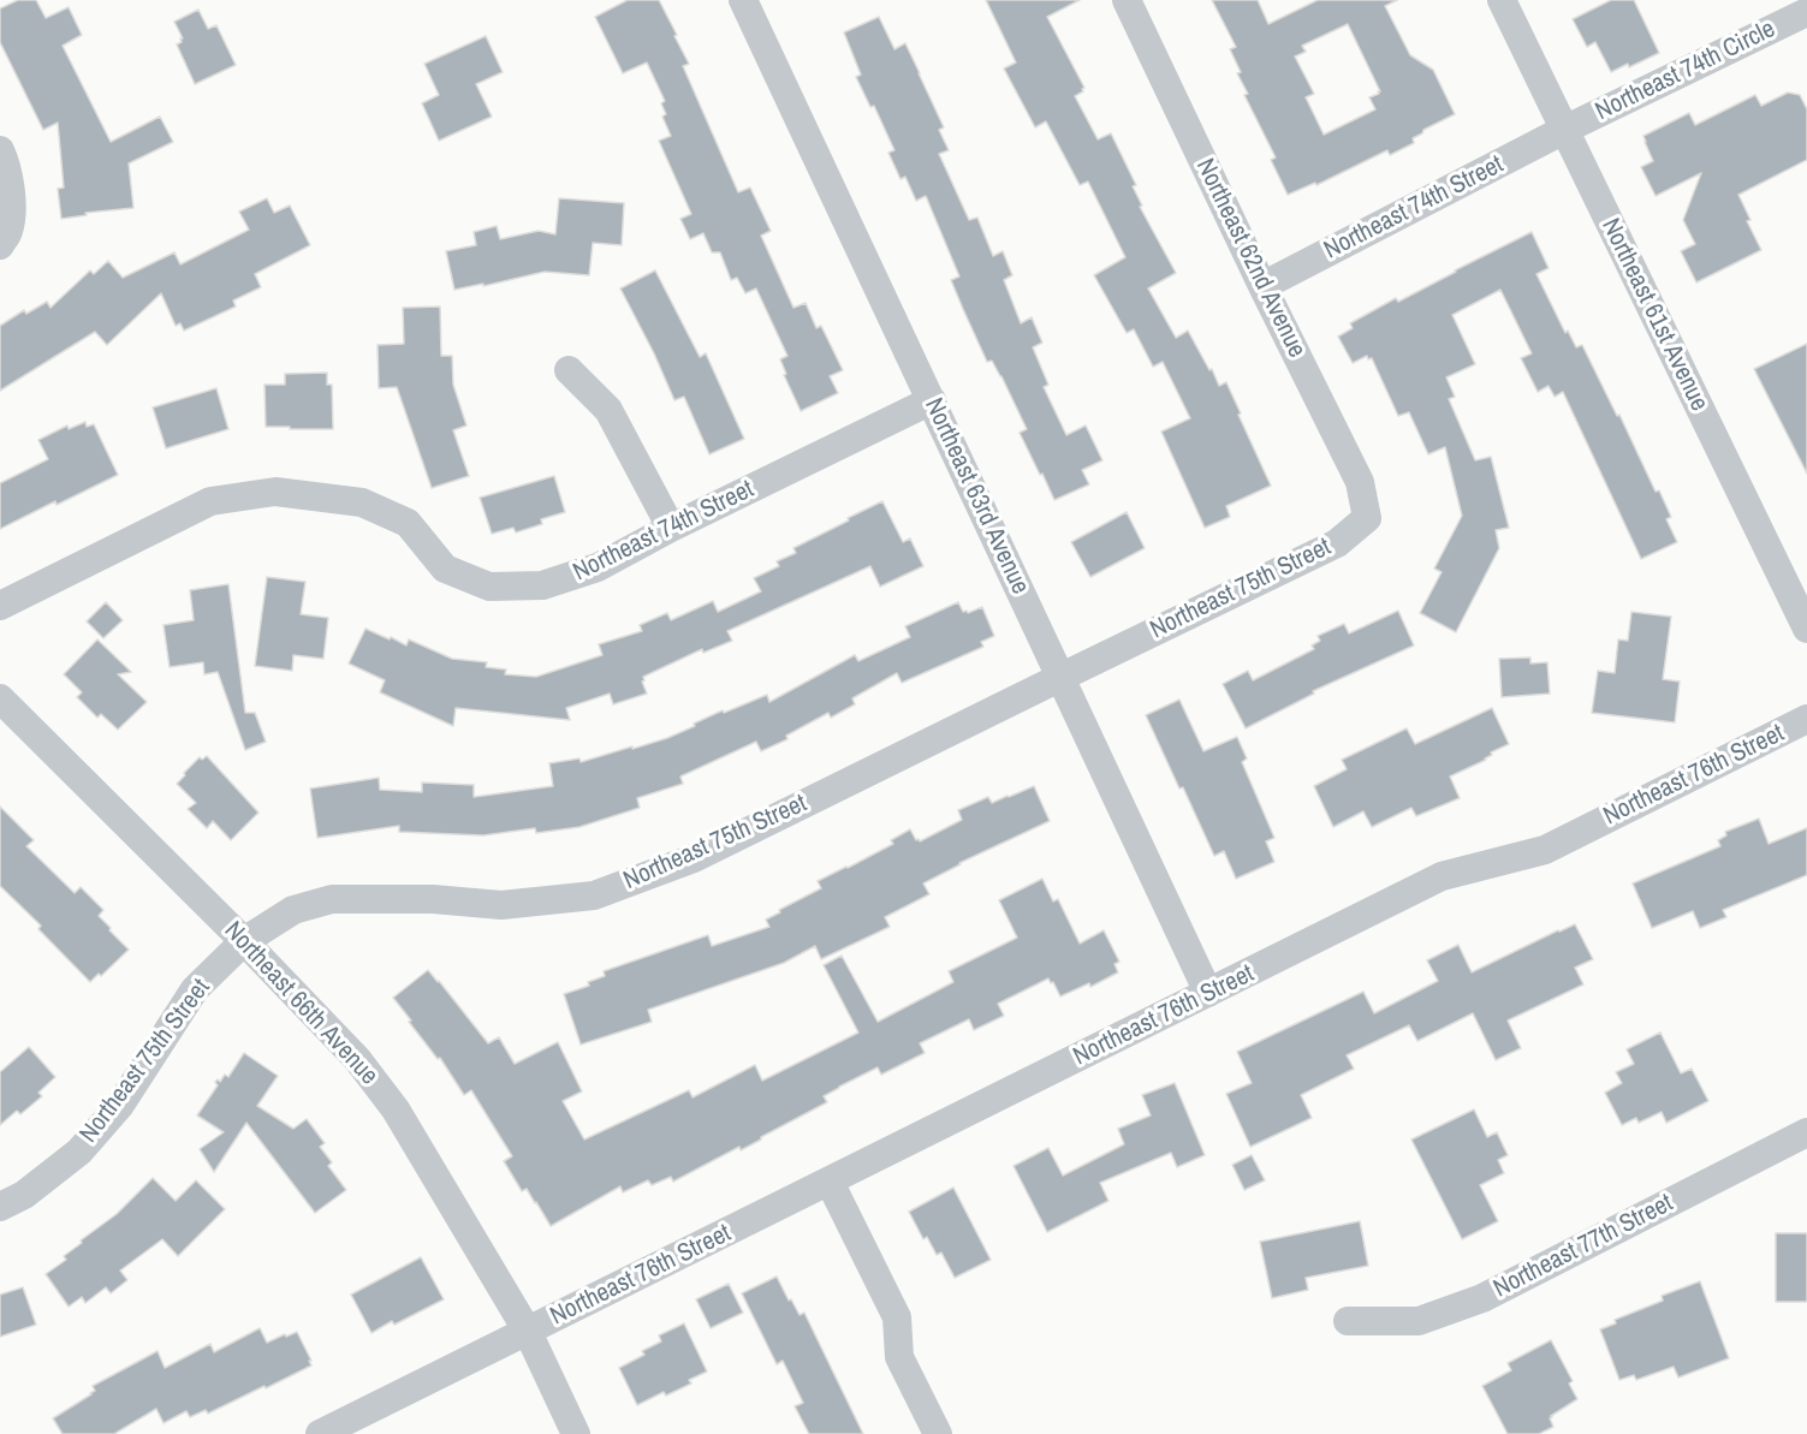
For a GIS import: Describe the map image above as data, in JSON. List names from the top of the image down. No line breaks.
{"streets":{"street":["Northeast 74th Circle","Northeast 74th Street","Northeast 62nd Avenue","Northeast 61st Avenue","Northeast 63rd Avenue","Northeast 75th Street","Northeast 76th Street","Northeast 66th Avenue","Northeast 77th Street"]},"crossings":[["Northeast 74th Circle","Northeast 74th Street"],["Northeast 74th Circle","Northeast 61st Avenue"],["Northeast 74th Street","Northeast 62nd Avenue"],["Northeast 74th Street","Northeast 61st Avenue"],["Northeast 74th Street","Northeast 63rd Avenue"],["Northeast 62nd Avenue","Northeast 75th Street"],["Northeast 63rd Avenue","Northeast 75th Street"],["Northeast 63rd Avenue","Northeast 76th Street"],["Northeast 75th Street","Northeast 66th Avenue"],["Northeast 76th Street","Northeast 66th Avenue"]]}
